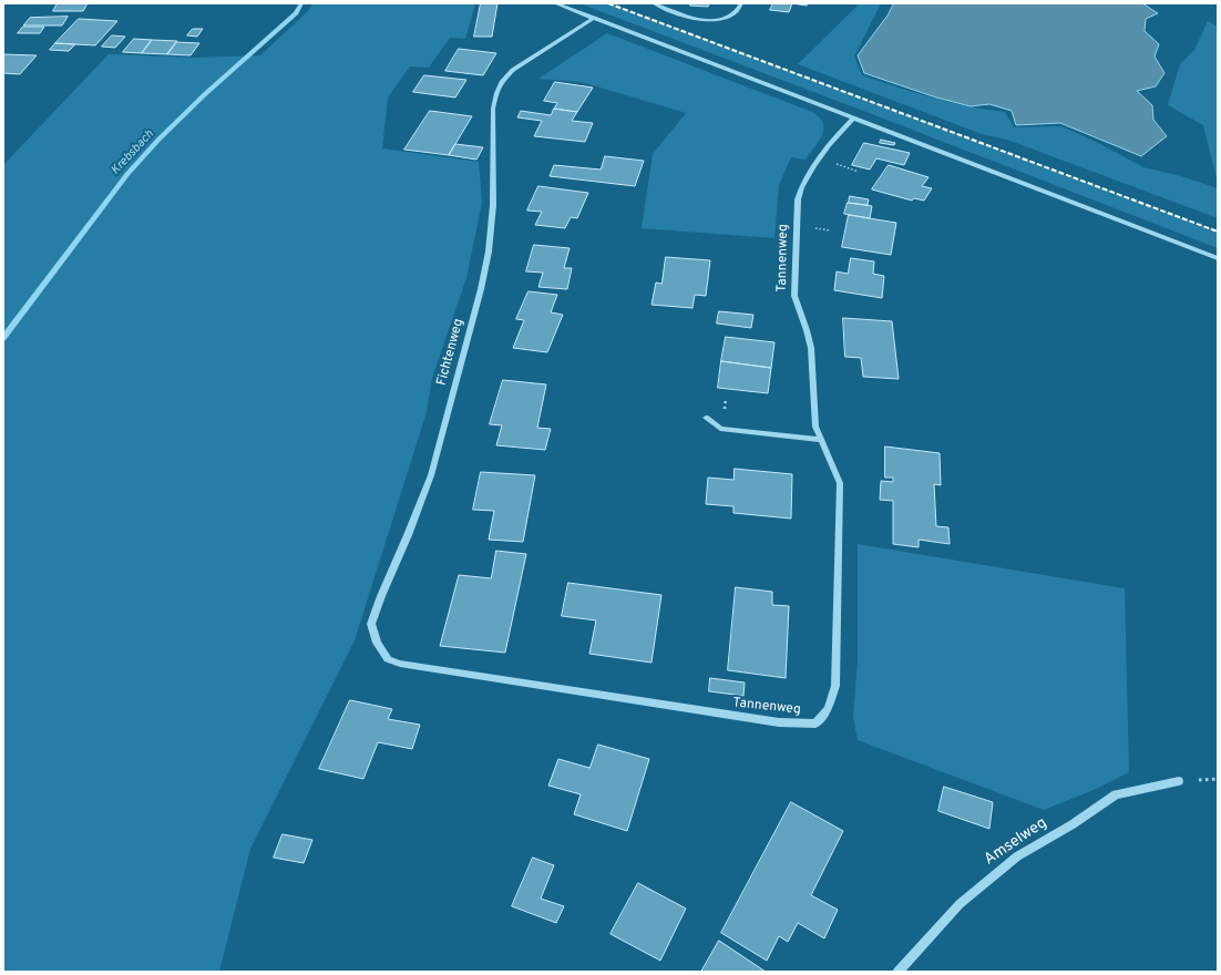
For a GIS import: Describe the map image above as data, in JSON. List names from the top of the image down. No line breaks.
{"streets":{"street":["Tannenweg","Fichtenweg","Amselweg"]},"crossings":[["Tannenweg","Fichtenweg"]],"water":["Krebsbach"]}
